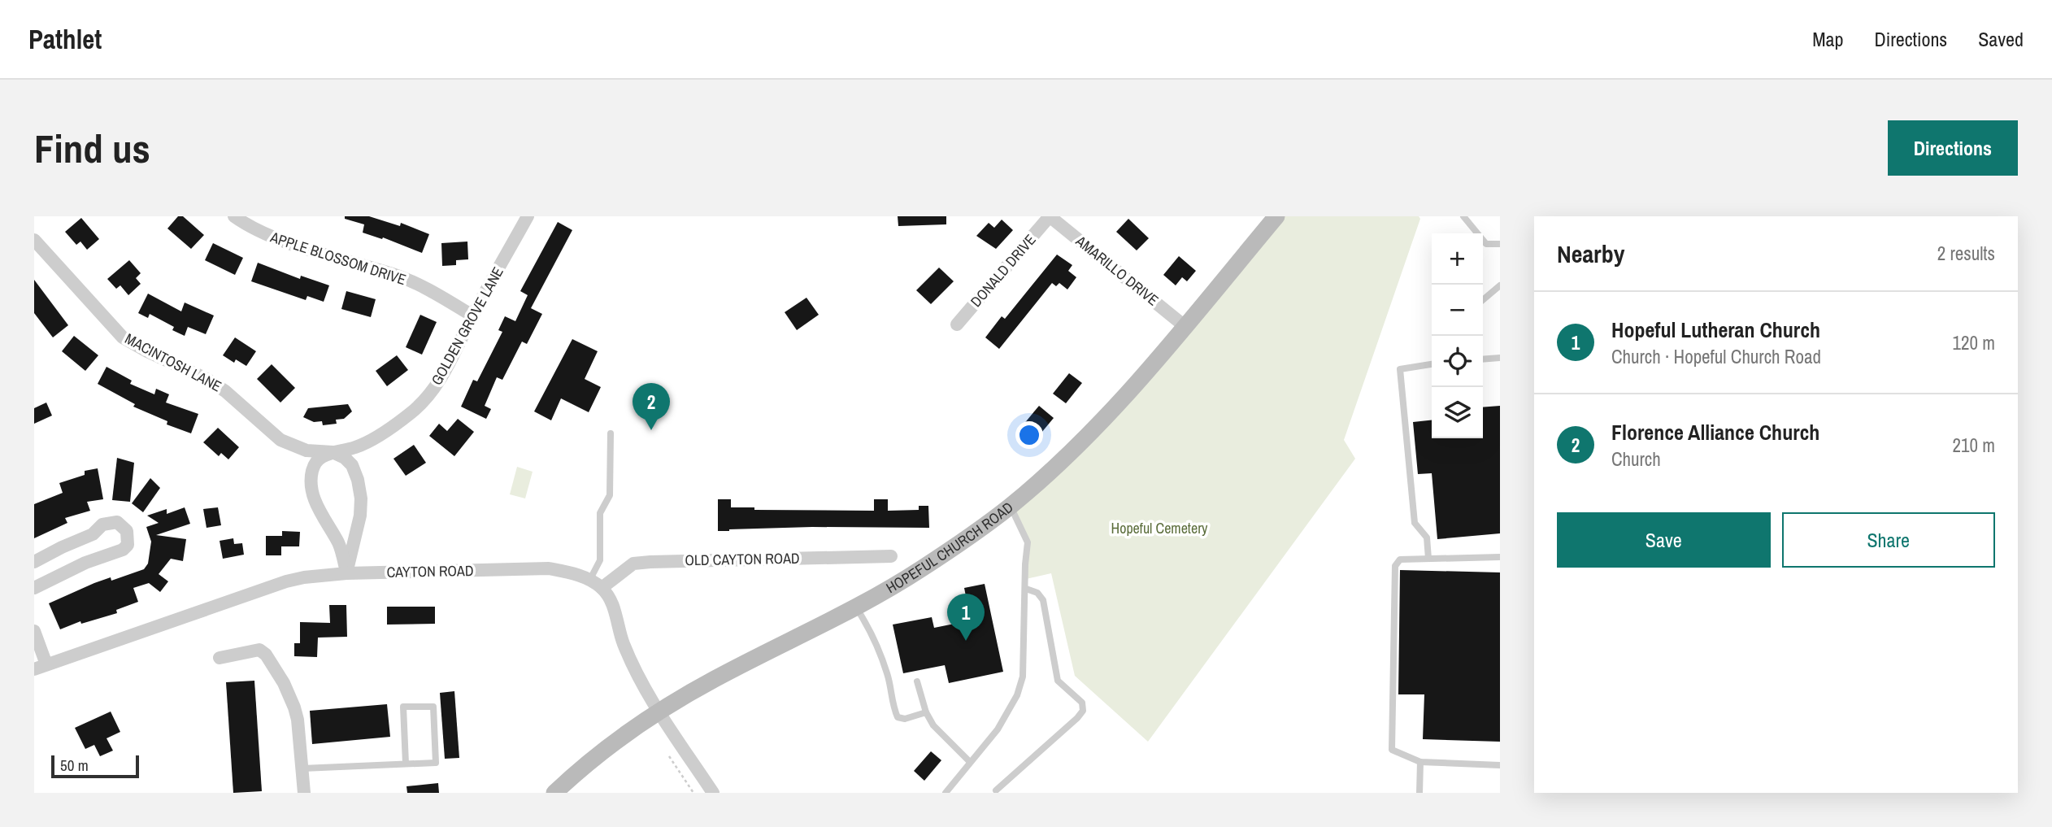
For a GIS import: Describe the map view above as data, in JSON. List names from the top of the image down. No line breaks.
{"streets":{"main road":["HOPEFUL CHURCH ROAD"],"street":["APPLE BLOSSOM DRIVE","DONALD DRIVE","AMARILLO DRIVE","GOLDEN GROVE LANE","MACINTOSH LANE","OLD CAYTON ROAD","CAYTON ROAD"]},"crossings":[["APPLE BLOSSOM DRIVE","GOLDEN GROVE LANE"],["DONALD DRIVE","AMARILLO DRIVE"],["AMARILLO DRIVE","HOPEFUL CHURCH ROAD"],["GOLDEN GROVE LANE","MACINTOSH LANE"],["OLD CAYTON ROAD","CAYTON ROAD"]],"parks":["Hopeful Cemetery"],"scale_bar":"50 m","page":{"header":"Pathlet","nav":["Map","Directions","Saved"],"buttons":["Directions",["Save","Share"]],"title":"Find us","heading":["Nearby","2 results"],"map_buttons":["+","−"],"list":[{"mark":"1","name":"Hopeful Lutheran Church","note":"Church · Hopeful Church Road","value":"120 m"},{"mark":"2","name":"Florence Alliance Church","note":"Church","value":"210 m"}],"pins":["2","1"],"scale":"50 m"}}
